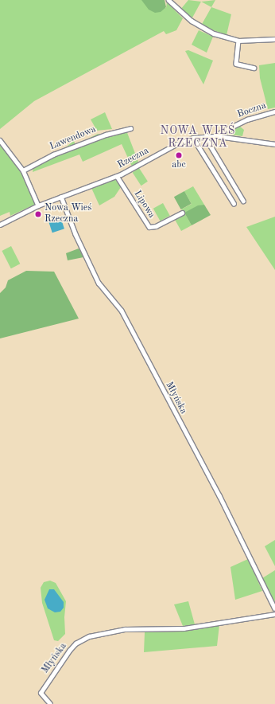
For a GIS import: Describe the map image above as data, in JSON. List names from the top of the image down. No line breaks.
{"streets":{"street":["Boczna","Lawendowa","Rzeczna","Lipowa","Młyńska"]},"crossings":[["Boczna","Rzeczna"],["Rzeczna","Lipowa"],["Rzeczna","Młyńska"]],"districts":["NOWA WIEŚ RZECZNA"],"places":["abc","Nowa Wieś Rzeczna"]}
